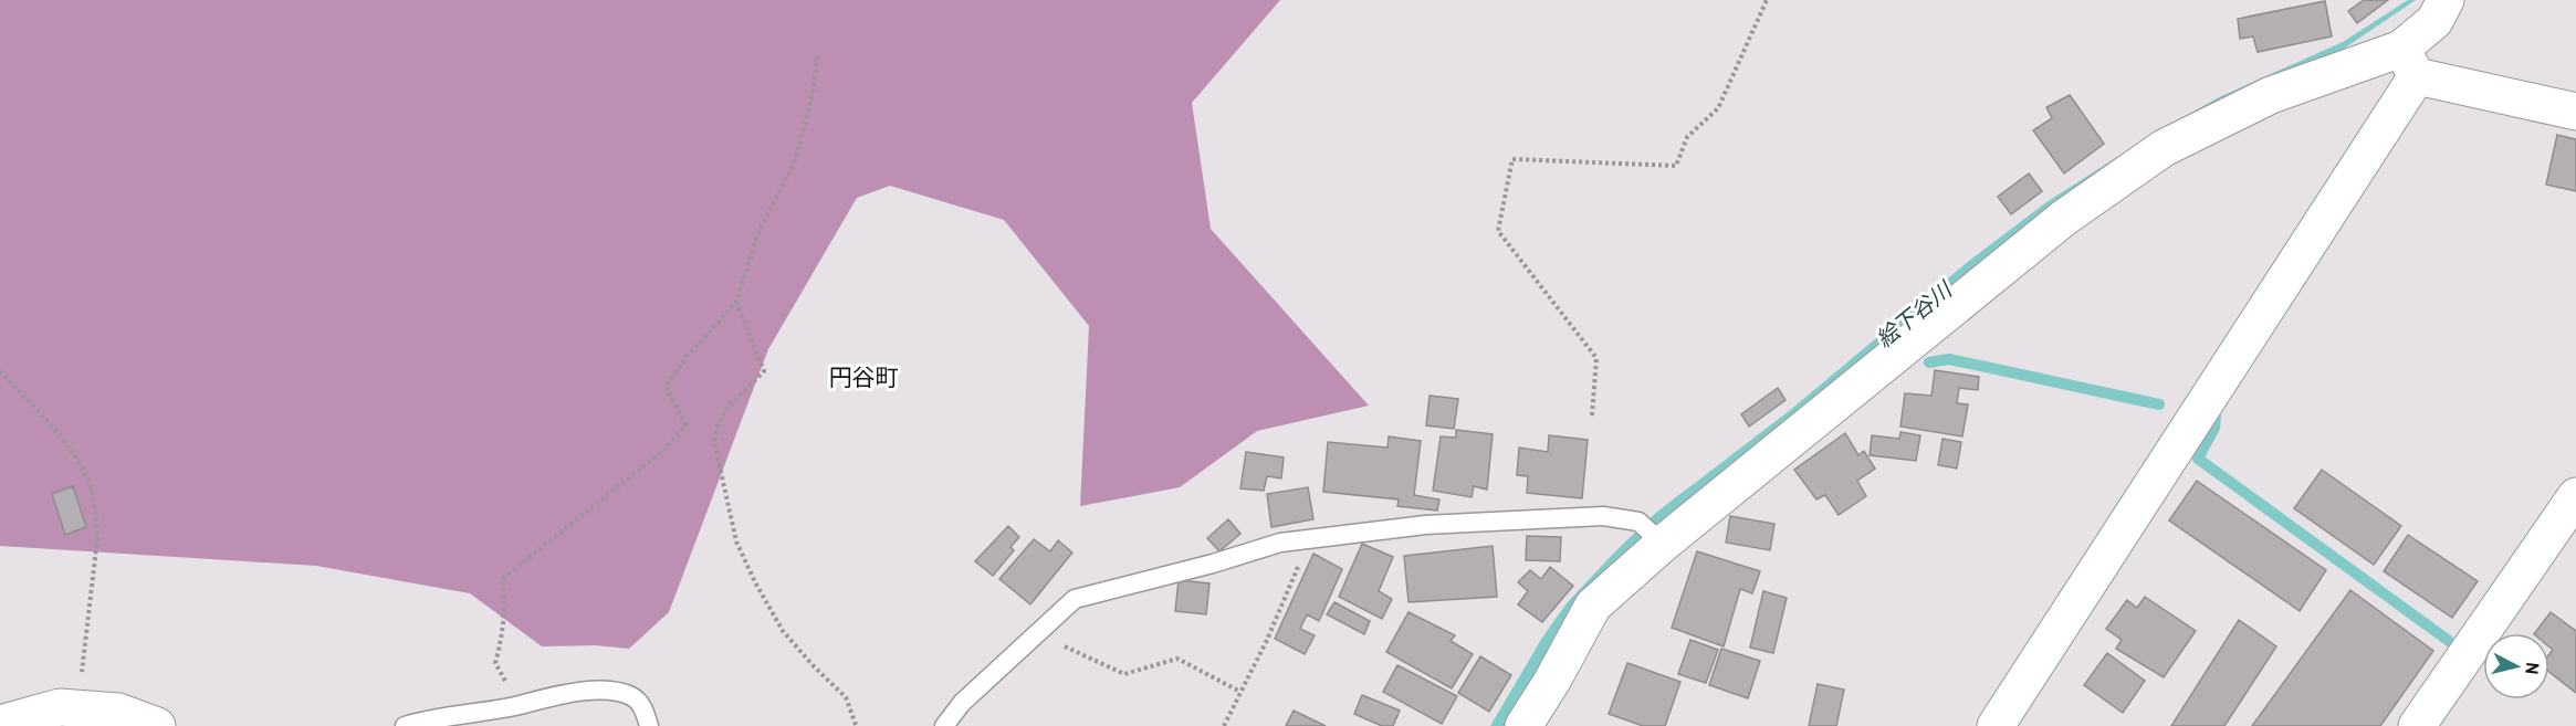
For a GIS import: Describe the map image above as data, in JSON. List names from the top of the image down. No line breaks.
{"districts":["円谷町"],"water":["絵下谷川"],"north":"right"}
